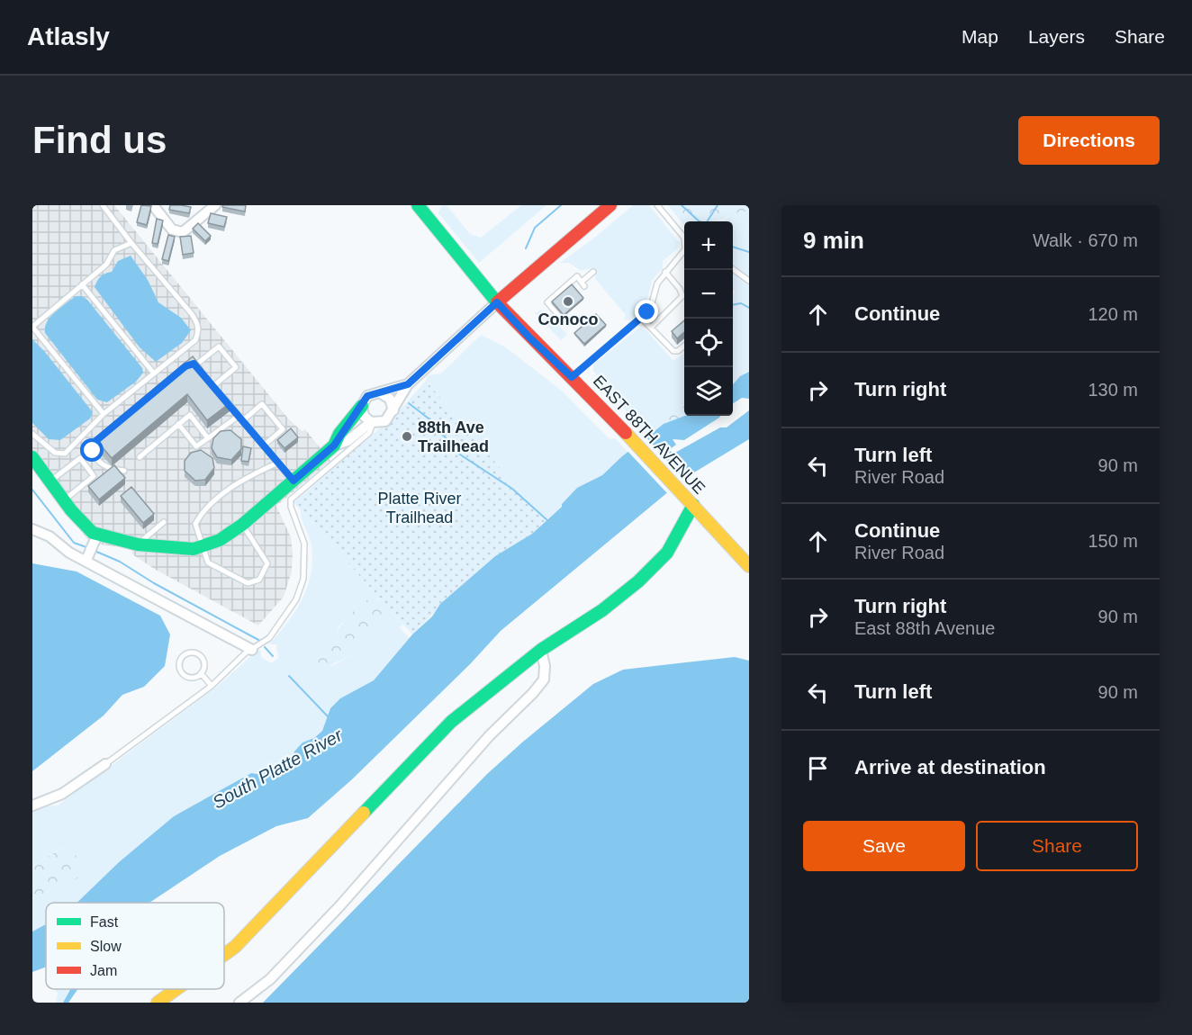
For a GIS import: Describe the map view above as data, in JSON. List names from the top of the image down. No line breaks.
{"streets":{"street":["EAST 88TH AVENUE"]},"water":["South Platte River"],"parks":["Platte River Trailhead"],"places":["Conoco","88th Ave Trailhead"],"legend":["Fast","Slow","Jam"],"page":{"header":"Atlasly","nav":["Map","Layers","Share"],"buttons":["Directions",["Save","Share"]],"title":"Find us","heading":["9 min","Walk · 670 m"],"map_buttons":["+","−"],"list":[["Continue","120 m"],["Turn right","130 m"],["Turn left","River Road","90 m"],["Continue","River Road","150 m"],["Turn right","East 88th Avenue","90 m"],["Turn left","90 m"],"Arrive at destination"]}}
